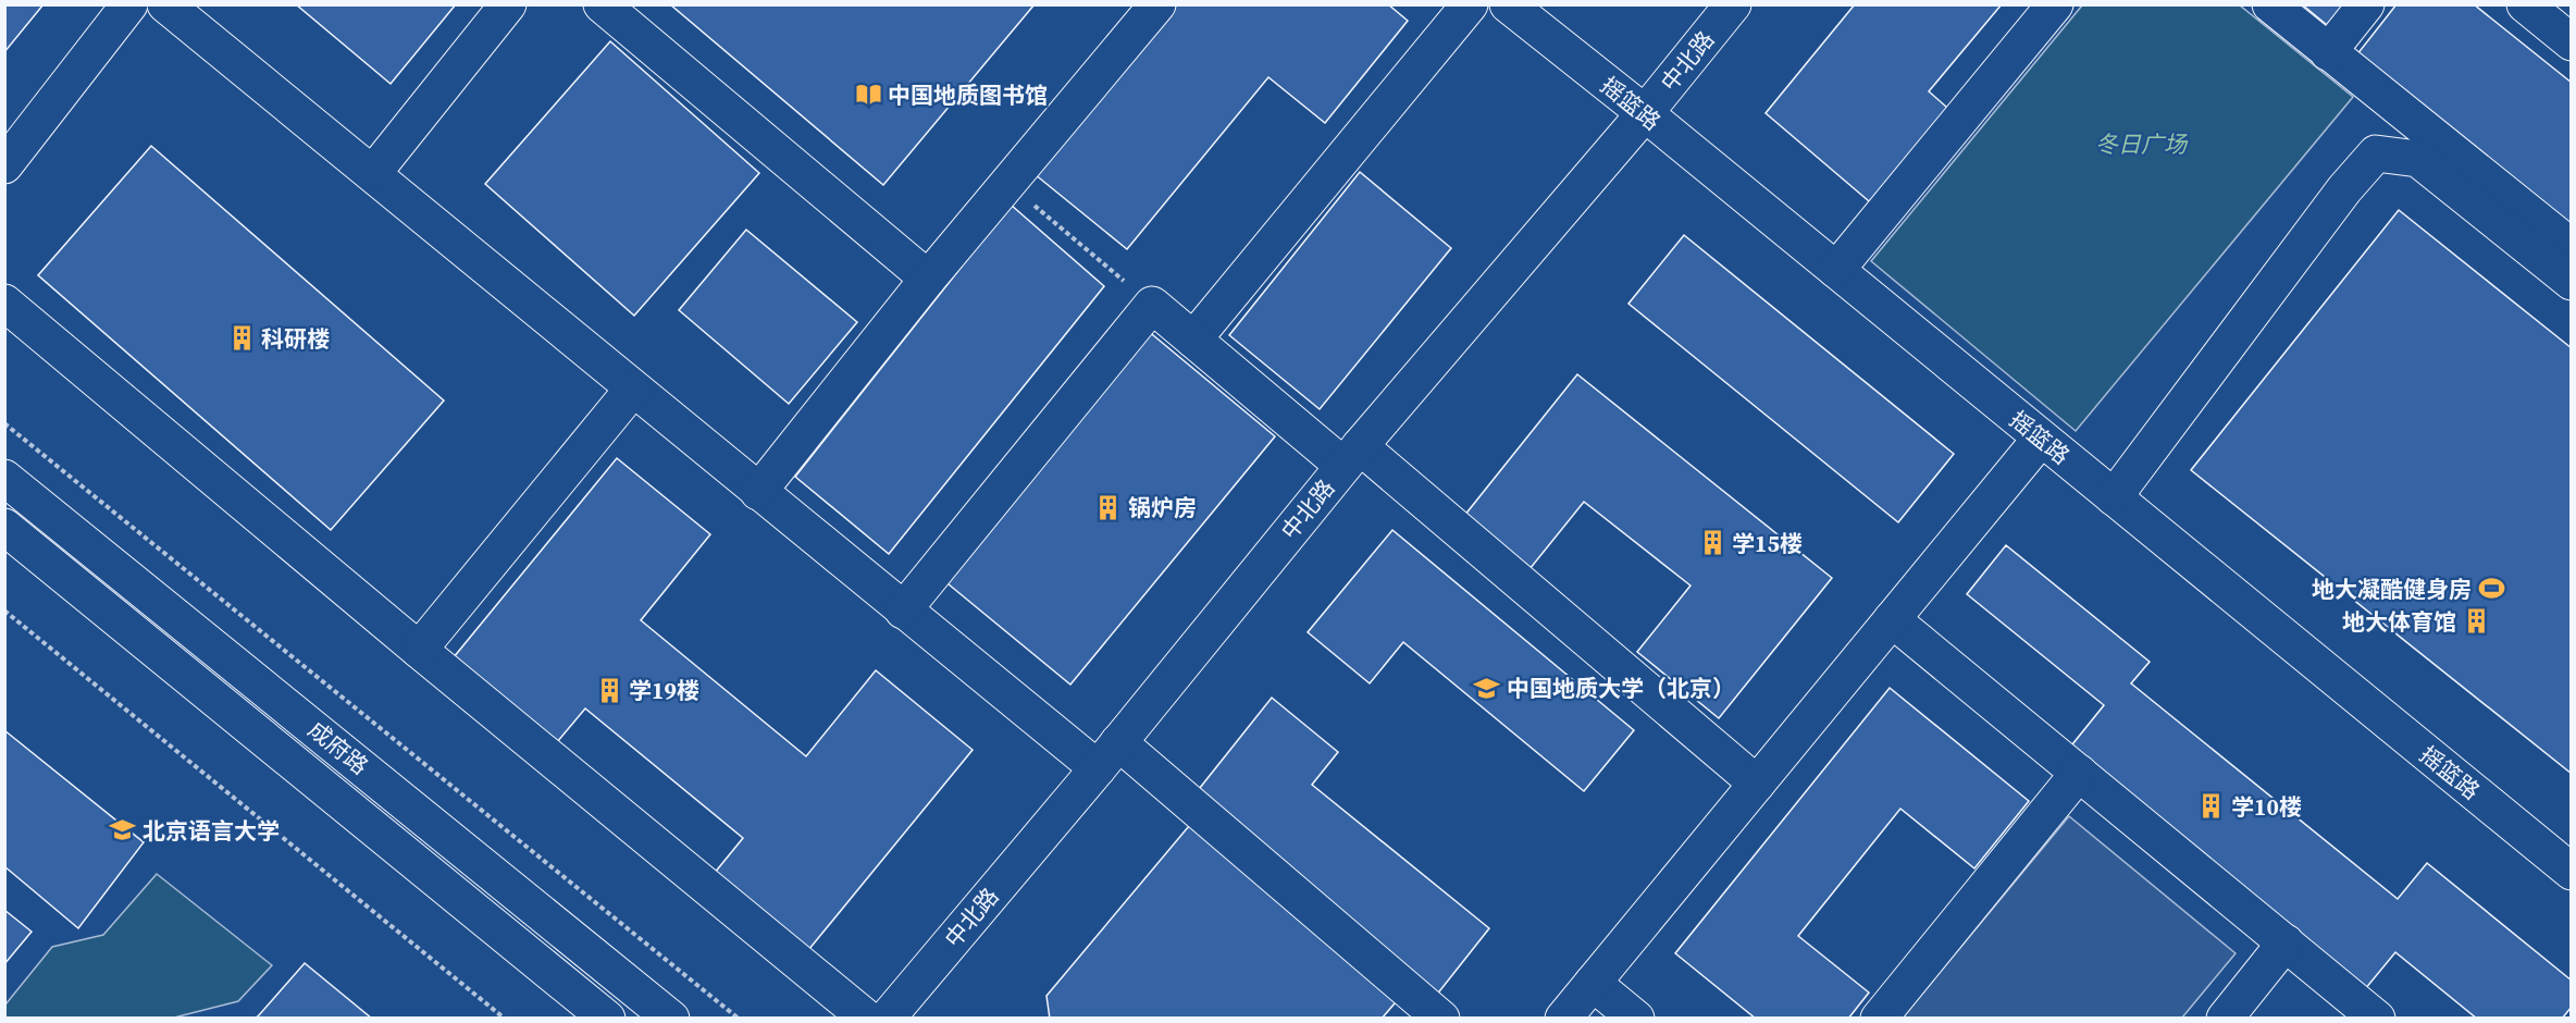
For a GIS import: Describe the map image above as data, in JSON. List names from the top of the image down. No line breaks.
{"streets":{"street":["中北路","摇篮路","成府路"]},"crossings":[["中北路","摇篮路"]],"parks":["冬日广场"],"places":{"library":["中国地质图书馆"],"building":["科研楼","锅炉房","学15楼","地大体育馆","学19楼","学10楼"],"sports":["地大凝酷健身房"],"school or university":["中国地质大学（北京）","北京语言大学"]}}
